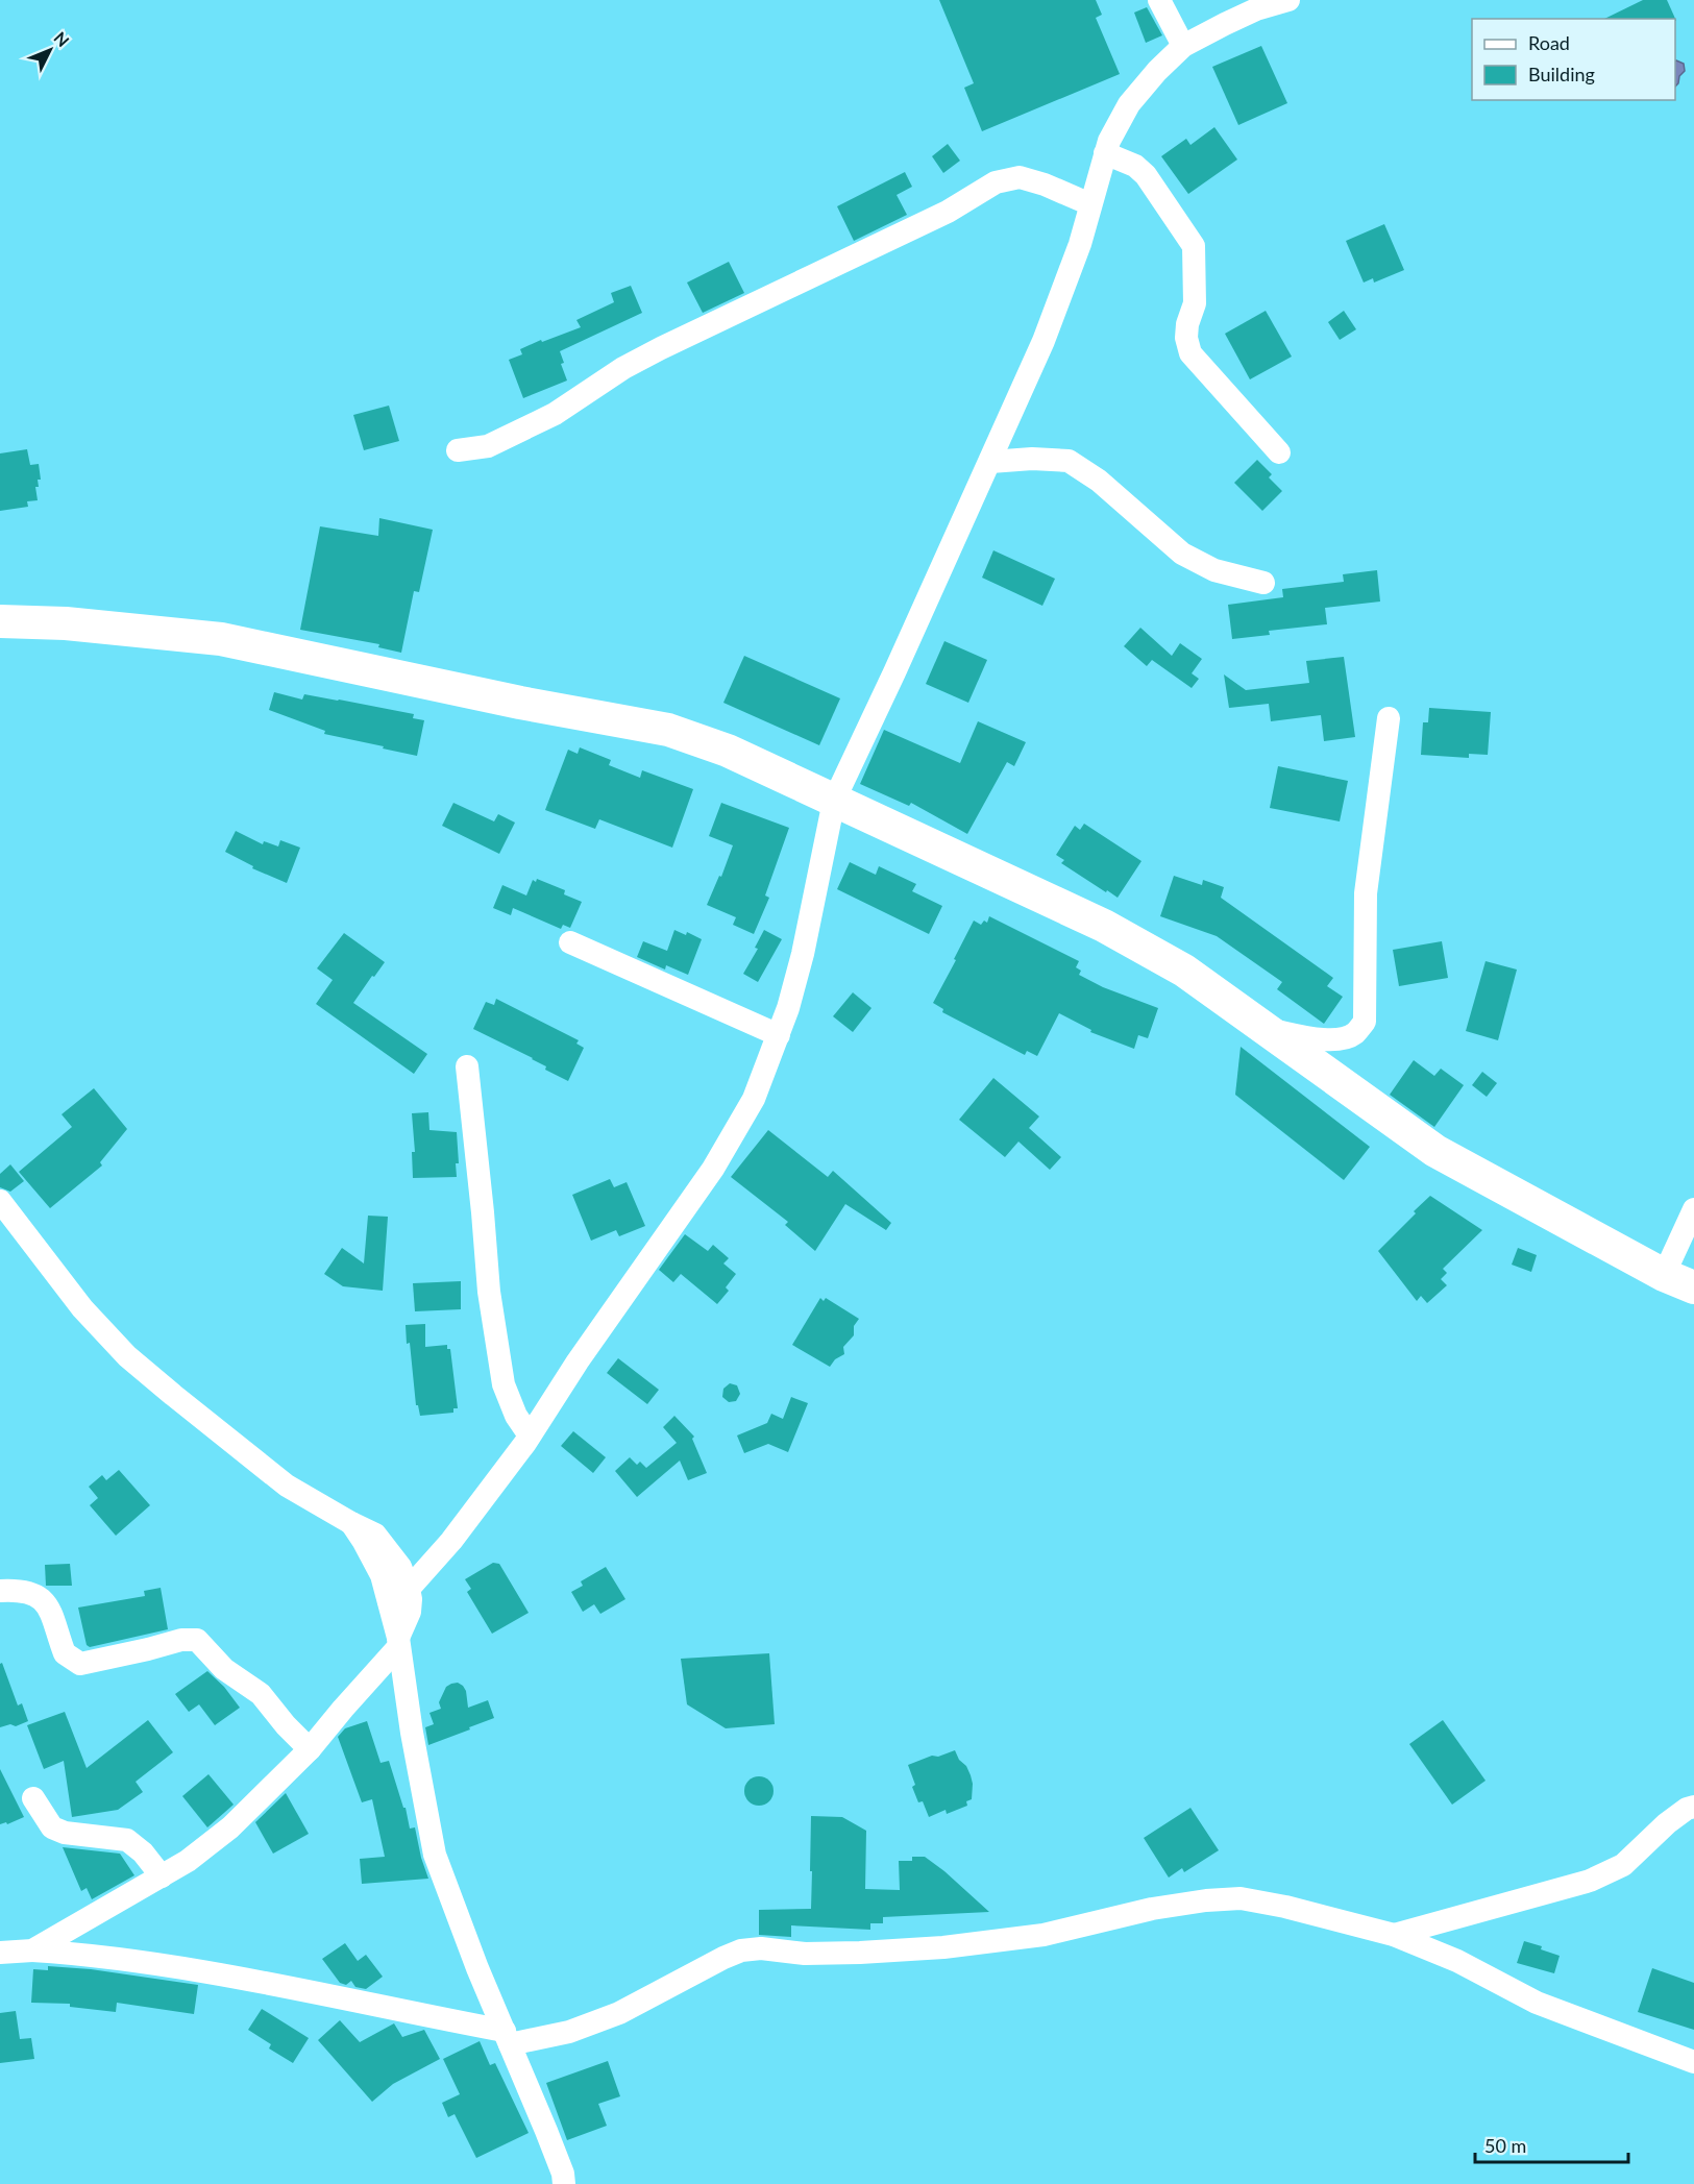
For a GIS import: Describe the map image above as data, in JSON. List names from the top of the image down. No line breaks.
{"legend":["Road","Building"],"scale_bar":"50 m","north":"top right"}
